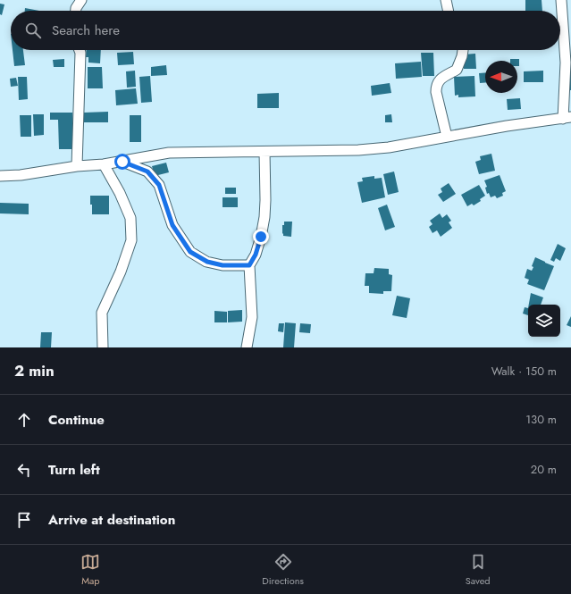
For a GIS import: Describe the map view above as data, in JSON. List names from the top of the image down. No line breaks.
{"north":"left","page":{"search":"Search here","heading":["2 min","Walk · 150 m"],"list":[["Continue","130 m"],["Turn left","20 m"],"Arrive at destination"],"nav":["Map","Directions","Saved"]}}
